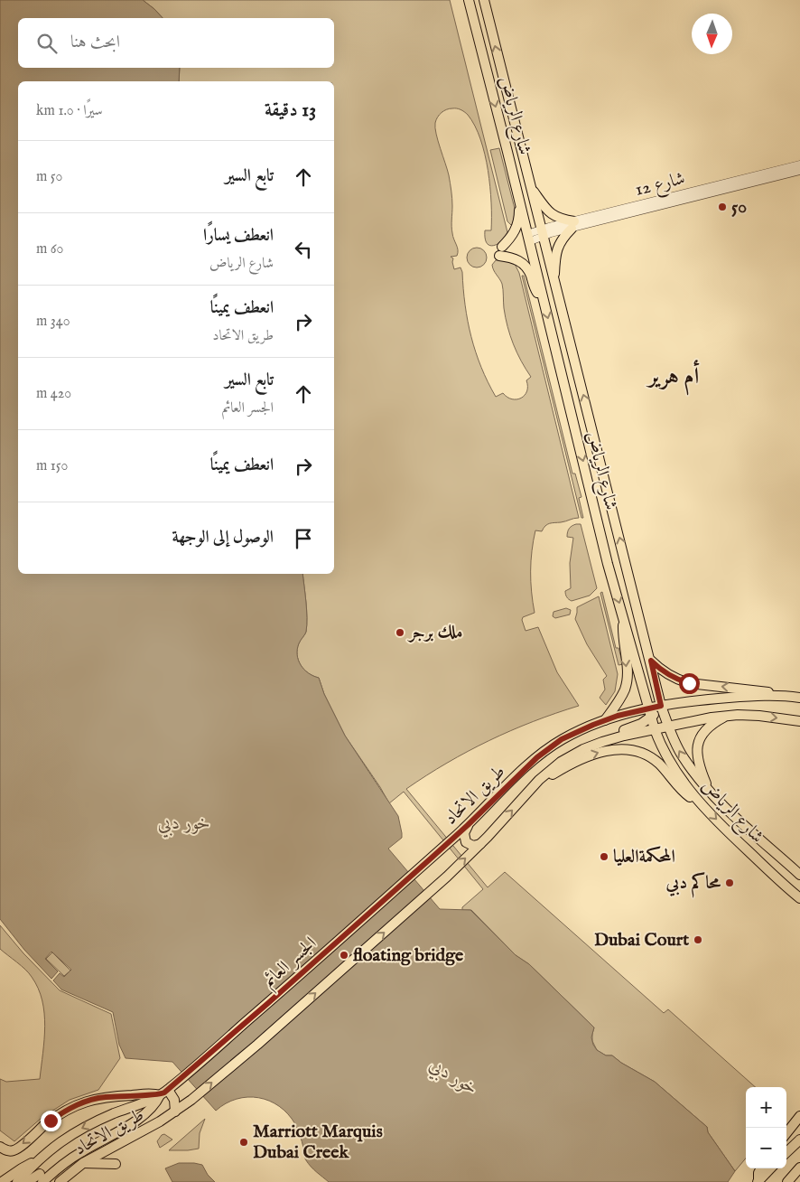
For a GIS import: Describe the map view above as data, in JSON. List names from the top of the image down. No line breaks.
{"streets":{"main road":["شارع الرياض","طريق الاتحاد","الجسر العائم"],"street":["شارع 12"]},"crossings":[["شارع الرياض","شارع 12"],["شارع الرياض","طريق الاتحاد"],["طريق الاتحاد","الجسر العائم"]],"districts":["أم هرير"],"water":["خور دبي"],"places":["50","ملك برجر","المحكمةالعليا","محاكم دبي","Dubai Court","floating bridge","Marriott Marquis Dubai Creek"],"north":"bottom","page":{"search":"ابحث هنا","heading":["13 دقيقة","سيرًا · 1.0 km"],"list":[["تابع السير","50 m"],["انعطف يسارًا","شارع الرياض","60 m"],["انعطف يمينًا","طريق الاتحاد","340 m"],["تابع السير","الجسر العائم","420 m"],["انعطف يمينًا","150 m"],"الوصول إلى الوجهة"],"map_buttons":["+","−"]}}
